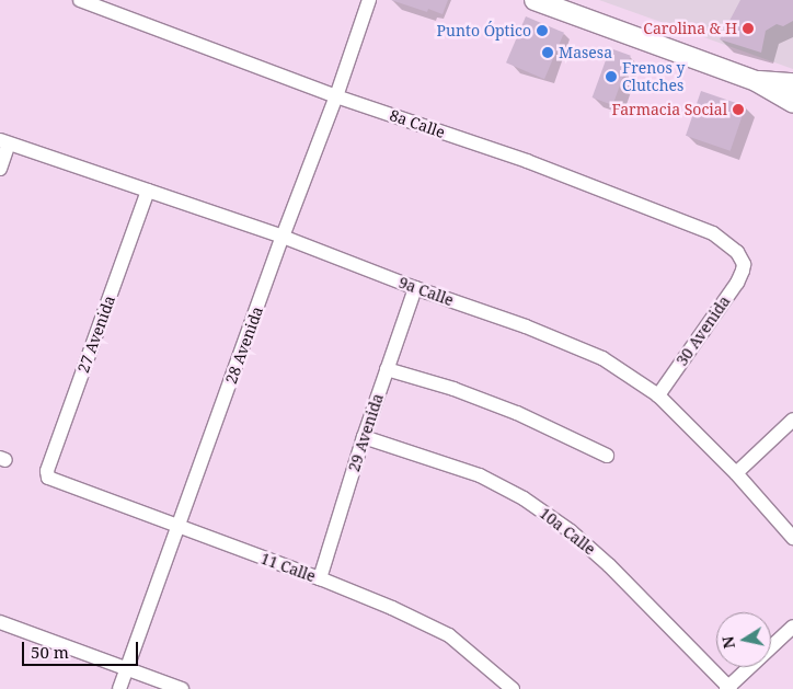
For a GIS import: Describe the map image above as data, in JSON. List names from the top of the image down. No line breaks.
{"streets":{"street":["8a Calle","9a Calle","30 Avenida","27 Avenida","28 Avenida","29 Avenida","10a Calle","11 Calle"]},"crossings":[["8a Calle","30 Avenida"],["8a Calle","28 Avenida"],["9a Calle","30 Avenida"],["9a Calle","27 Avenida"],["9a Calle","28 Avenida"],["9a Calle","29 Avenida"],["27 Avenida","11 Calle"],["28 Avenida","11 Calle"],["29 Avenida","10a Calle"],["29 Avenida","11 Calle"]],"places":["Carolina & H","Punto Óptico","Masesa","Frenos y Clutches","Farmacia Social"],"scale_bar":"50 m","north":"left"}
